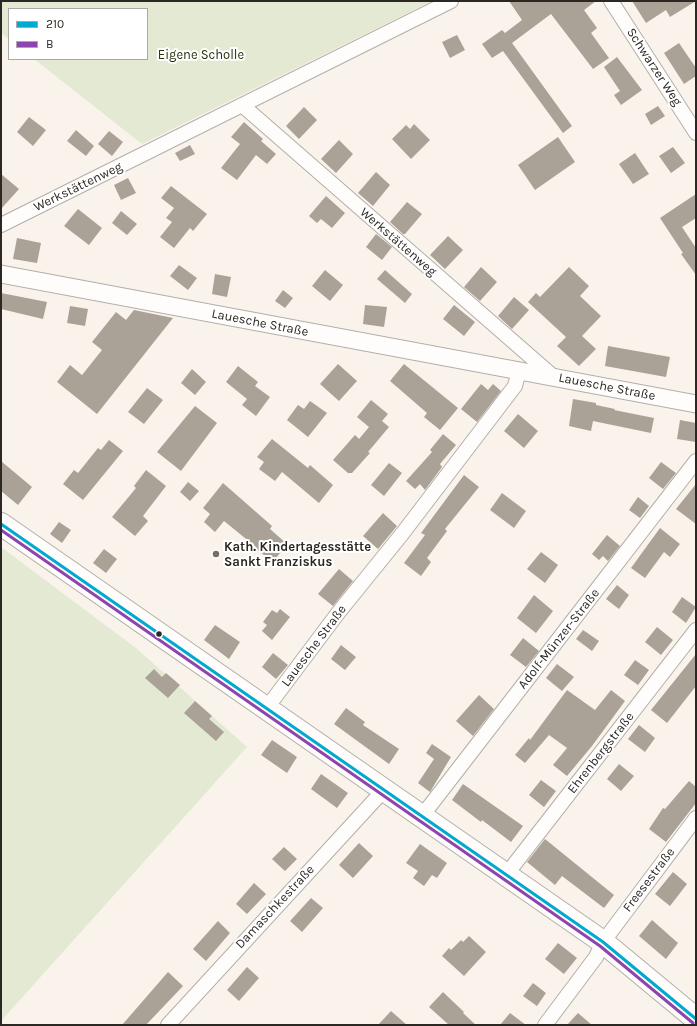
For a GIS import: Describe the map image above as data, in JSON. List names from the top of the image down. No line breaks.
{"streets":{"street":["Schwarzer Weg","Werkstättenweg","Lauesche Straße","Adolf-Münzer-Straße","Ehrenbergstraße","Freesestraße","Damaschkestraße"]},"crossings":[["Werkstättenweg","Lauesche Straße"]],"parks":["Eigene Scholle"],"places":["Kath. Kindertagesstätte Sankt Franziskus"],"lines":["transit line 210","transit line B"],"legend":["210","B"]}
